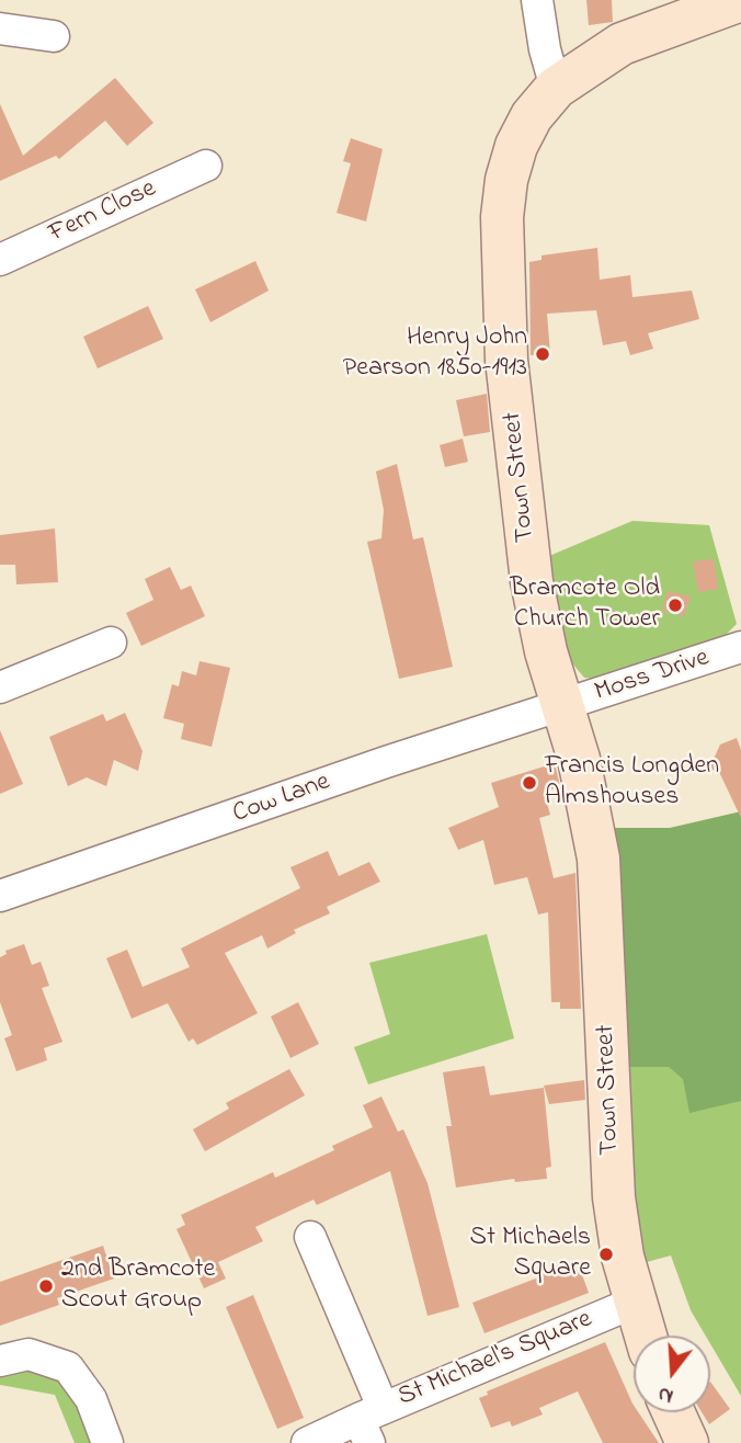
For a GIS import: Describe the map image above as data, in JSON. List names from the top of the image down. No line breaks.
{"streets":{"street":["Fern Close","Town Street","Moss Drive","Cow Lane","St Michael's Square"]},"crossings":[["Town Street","Moss Drive"],["Town Street","Cow Lane"],["Town Street","St Michael's Square"],["Moss Drive","Cow Lane"]],"places":["Henry John Pearson 1850-1913","Bramcote Old Church Tower","Francis Longden Almshouses","St Michaels Square","2nd Bramcote Scout Group"],"north":"bottom"}
